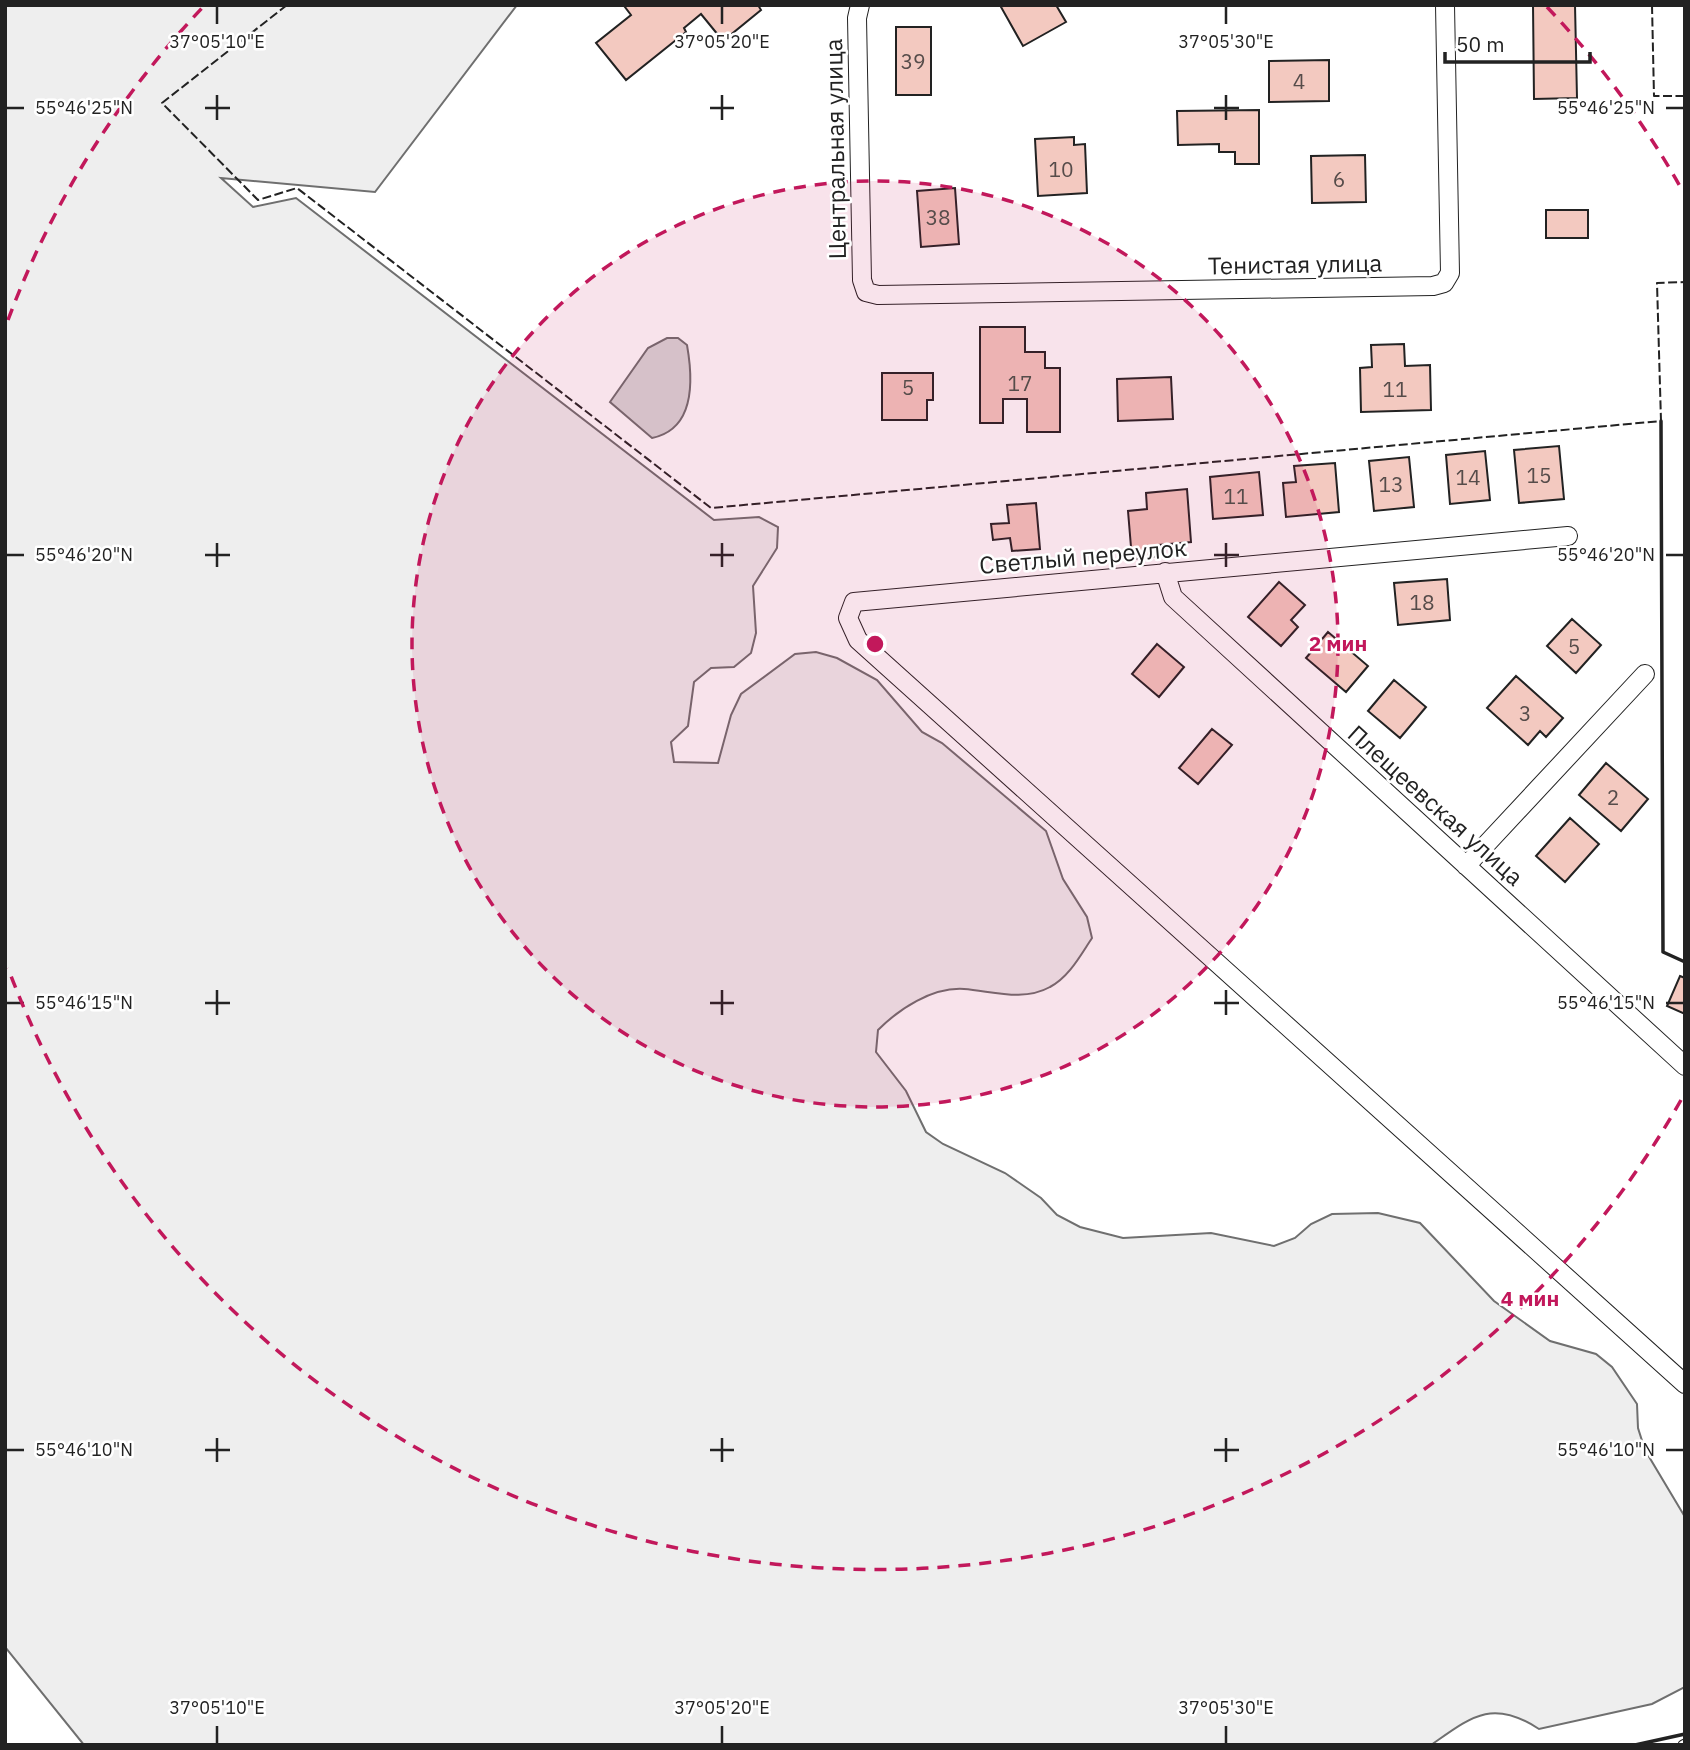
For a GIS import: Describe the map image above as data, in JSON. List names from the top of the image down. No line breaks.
{"streets":{"street":["Центральная улица","Тенистая улица","Светлый переулок","Плещеевская улица"]},"crossings":[["Центральная улица","Тенистая улица"],["Светлый переулок","Плещеевская улица"]],"house_numbers":["39","4","10","6","38","17","5","11","15","14","13","11","18","5","3","2"],"scale_bar":"50 m","coordinates":["37°05'10\"E","37°05'20\"E","37°05'30\"E","55°46'25\"N","55°46'20\"N","55°46'15\"N","55°46'10\"N"],"rings":["2 мин","4 мин"]}
